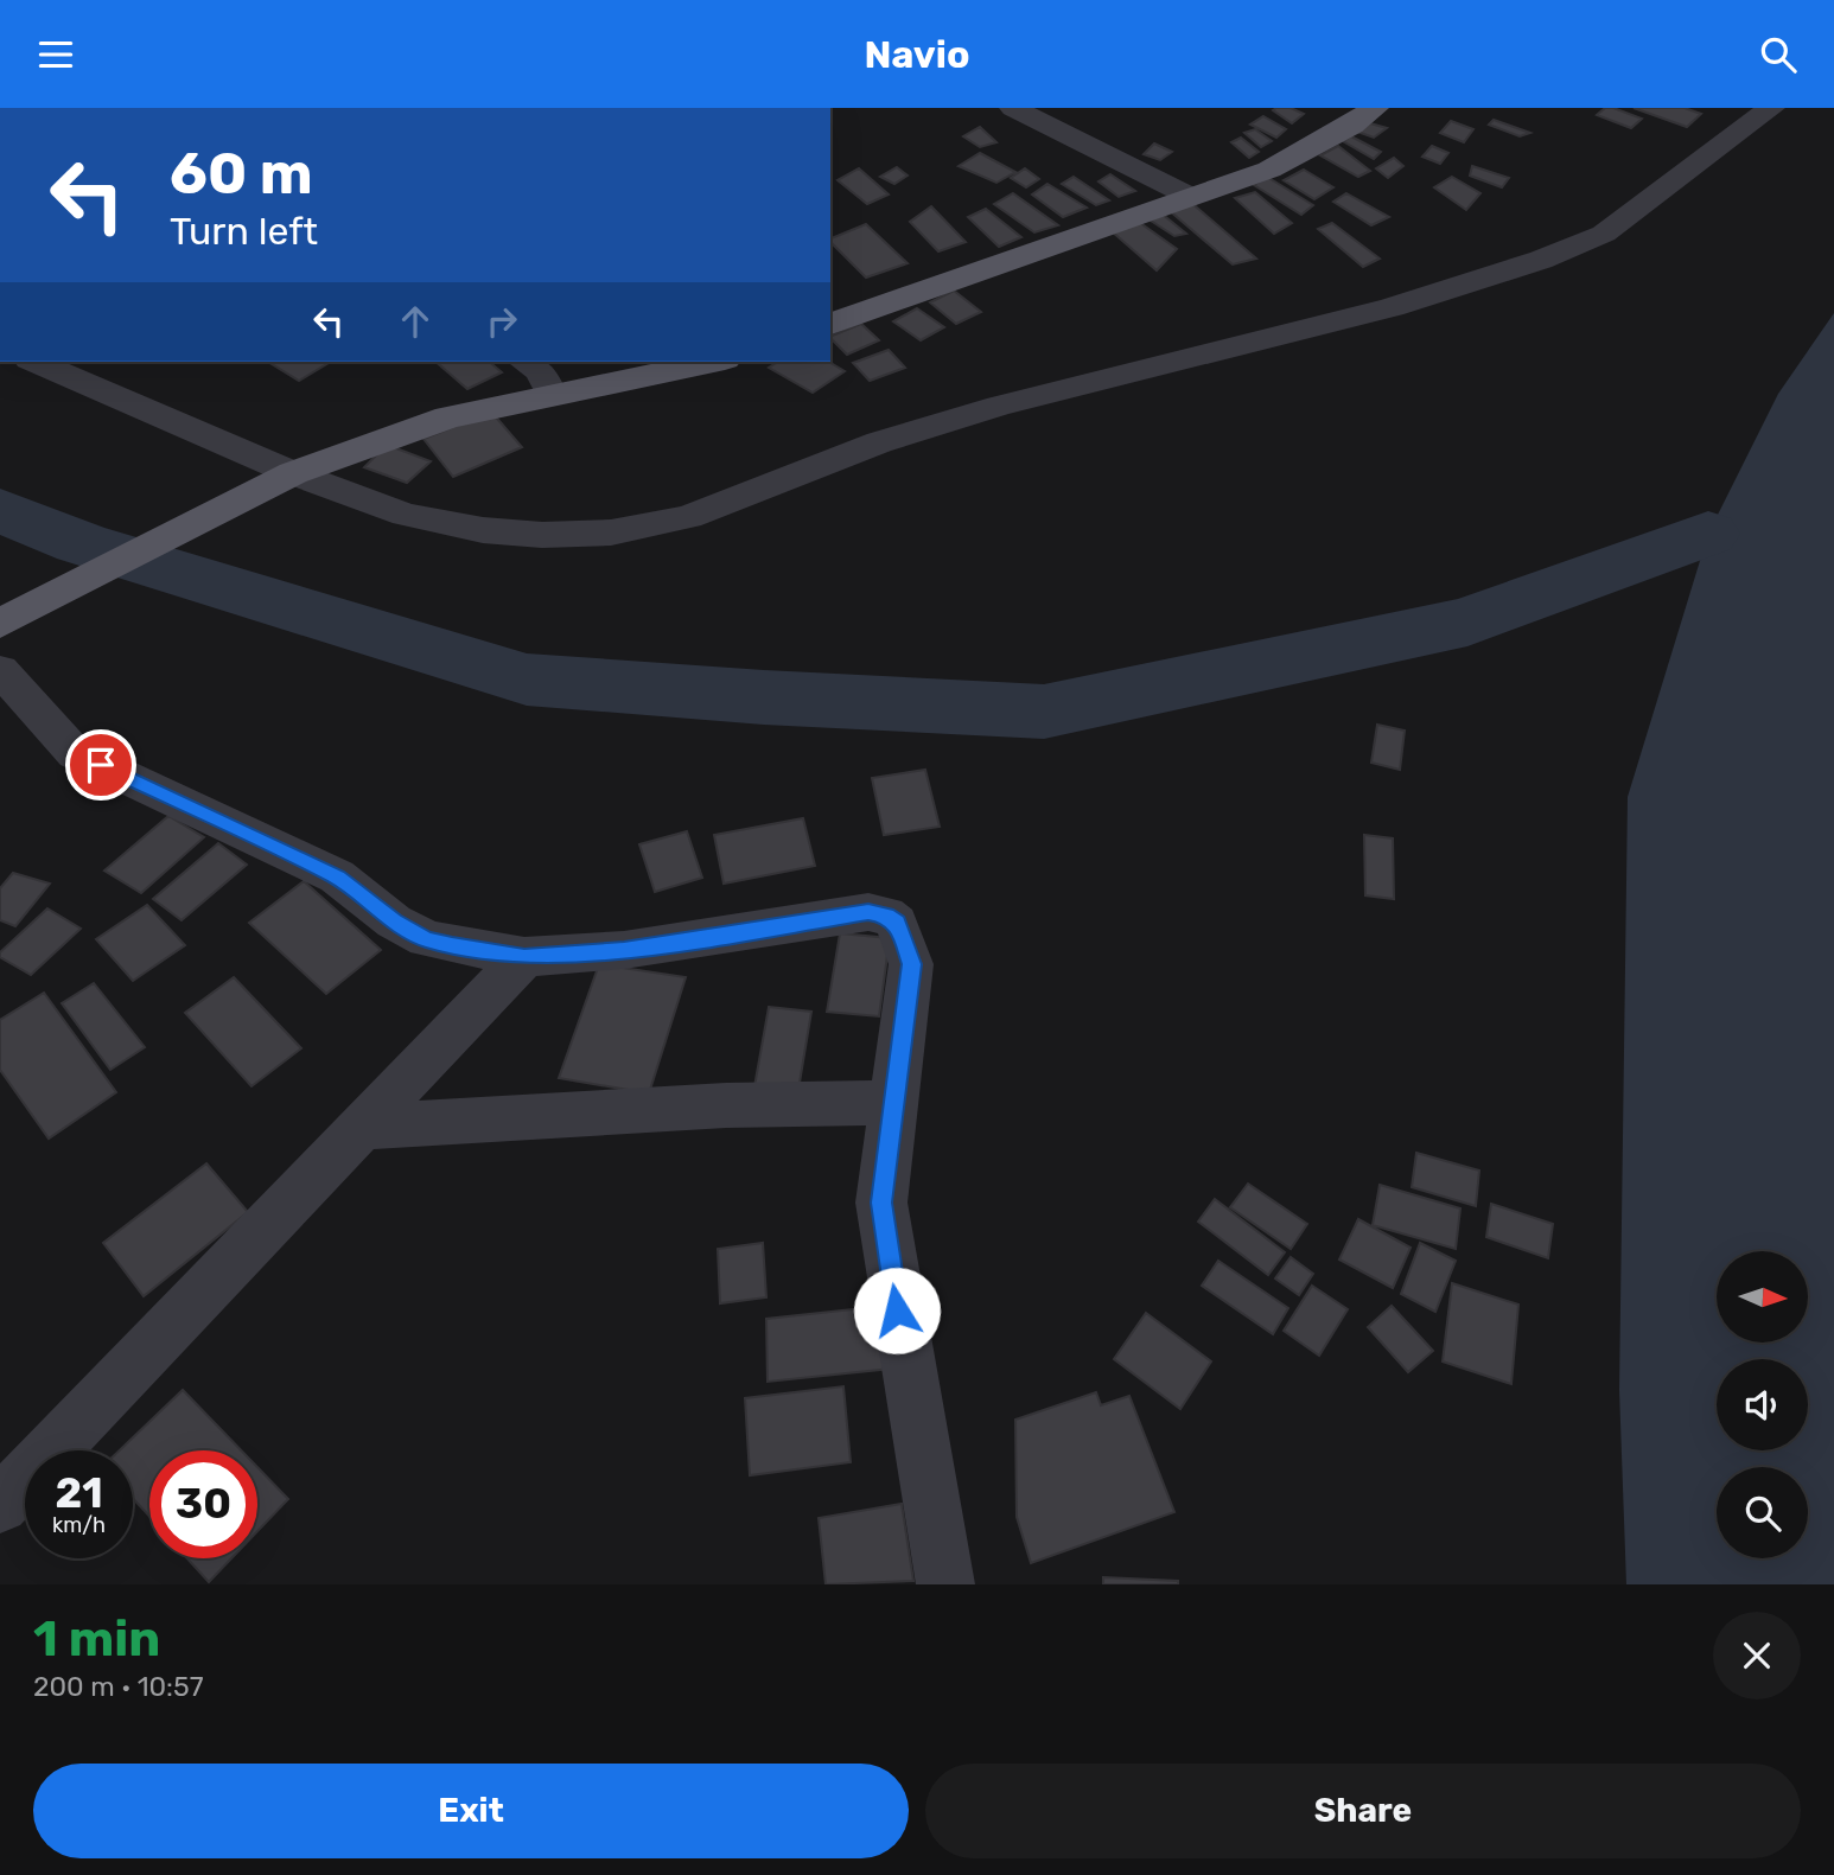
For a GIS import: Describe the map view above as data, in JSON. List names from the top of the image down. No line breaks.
{"north":"right","page":{"header":"Navio","turn":["60 m","Turn left"],"speed":"21 km/h","limit":"30","heading":["1 min","200 m · 10:57"],"buttons":["Exit","Share"]}}
